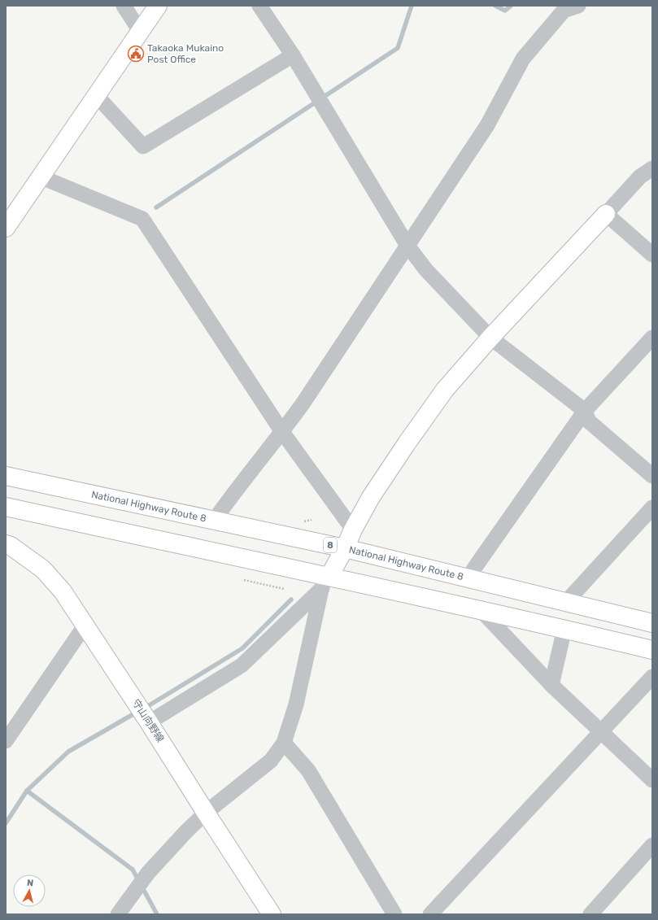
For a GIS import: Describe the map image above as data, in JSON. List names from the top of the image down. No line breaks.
{"streets":{"main road":["National Highway Route 8","8","守山向野線"]},"places":{"public building":["Takaoka Mukaino Post Office"]},"north":"top"}
